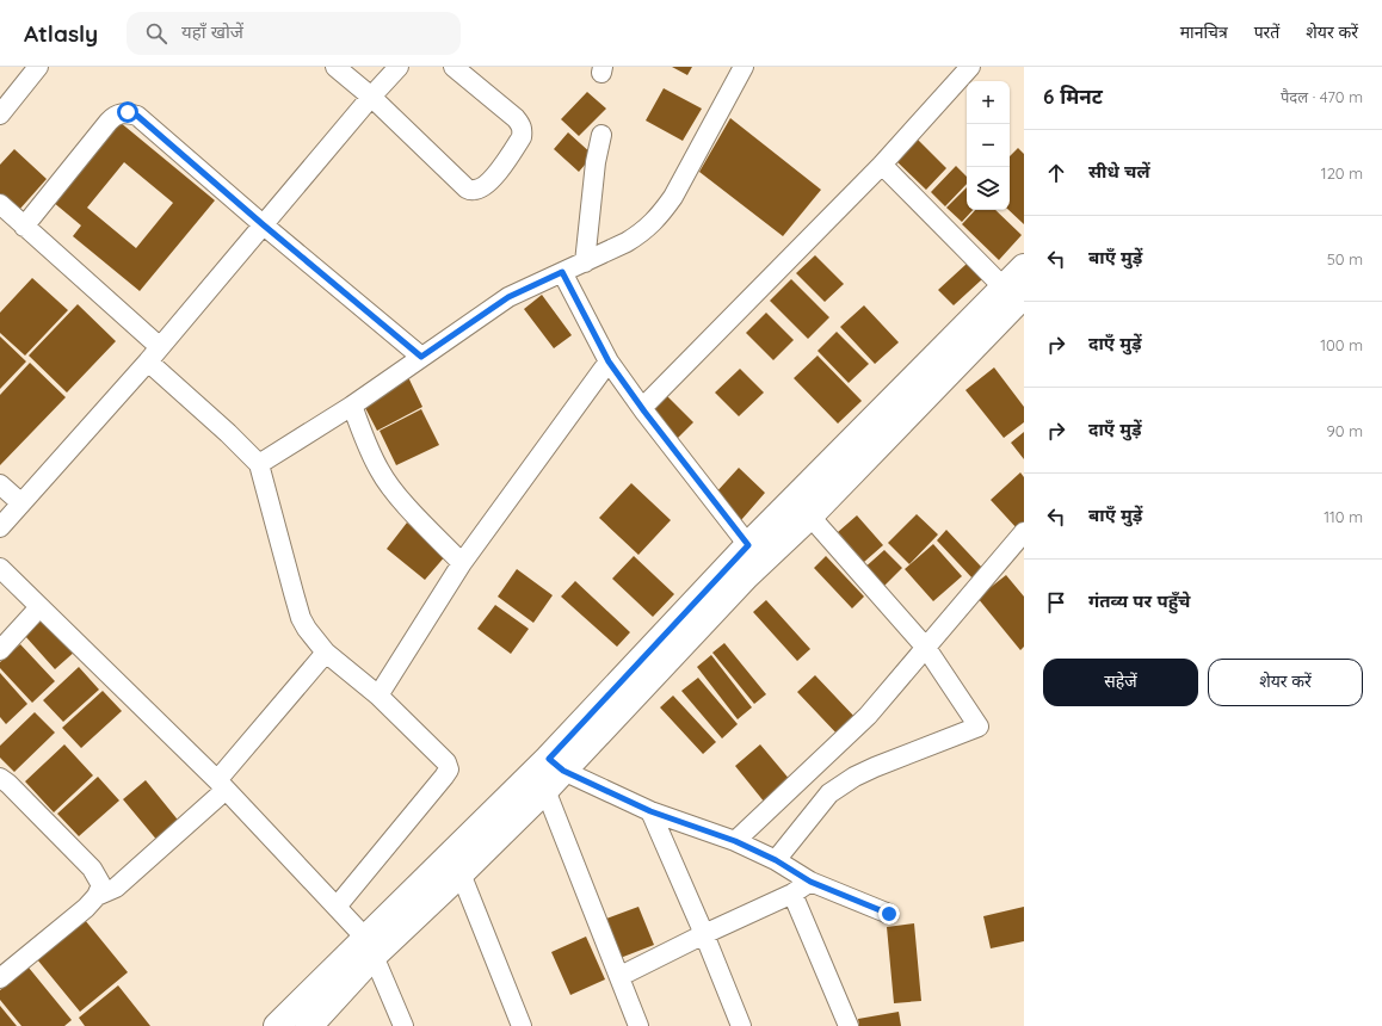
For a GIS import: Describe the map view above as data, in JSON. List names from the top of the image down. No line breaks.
{"page":{"header":"Atlasly","search":"यहाँ खोजें","nav":["मानचित्र","परतें","शेयर करें"],"heading":["6 मिनट","पैदल · 470 m"],"map_buttons":["+","−"],"list":[["सीधे चलें","120 m"],["बाएँ मुड़ें","50 m"],["दाएँ मुड़ें","100 m"],["दाएँ मुड़ें","90 m"],["बाएँ मुड़ें","110 m"],"गंतव्य पर पहुँचे"],"buttons":["सहेजें","शेयर करें"]}}
